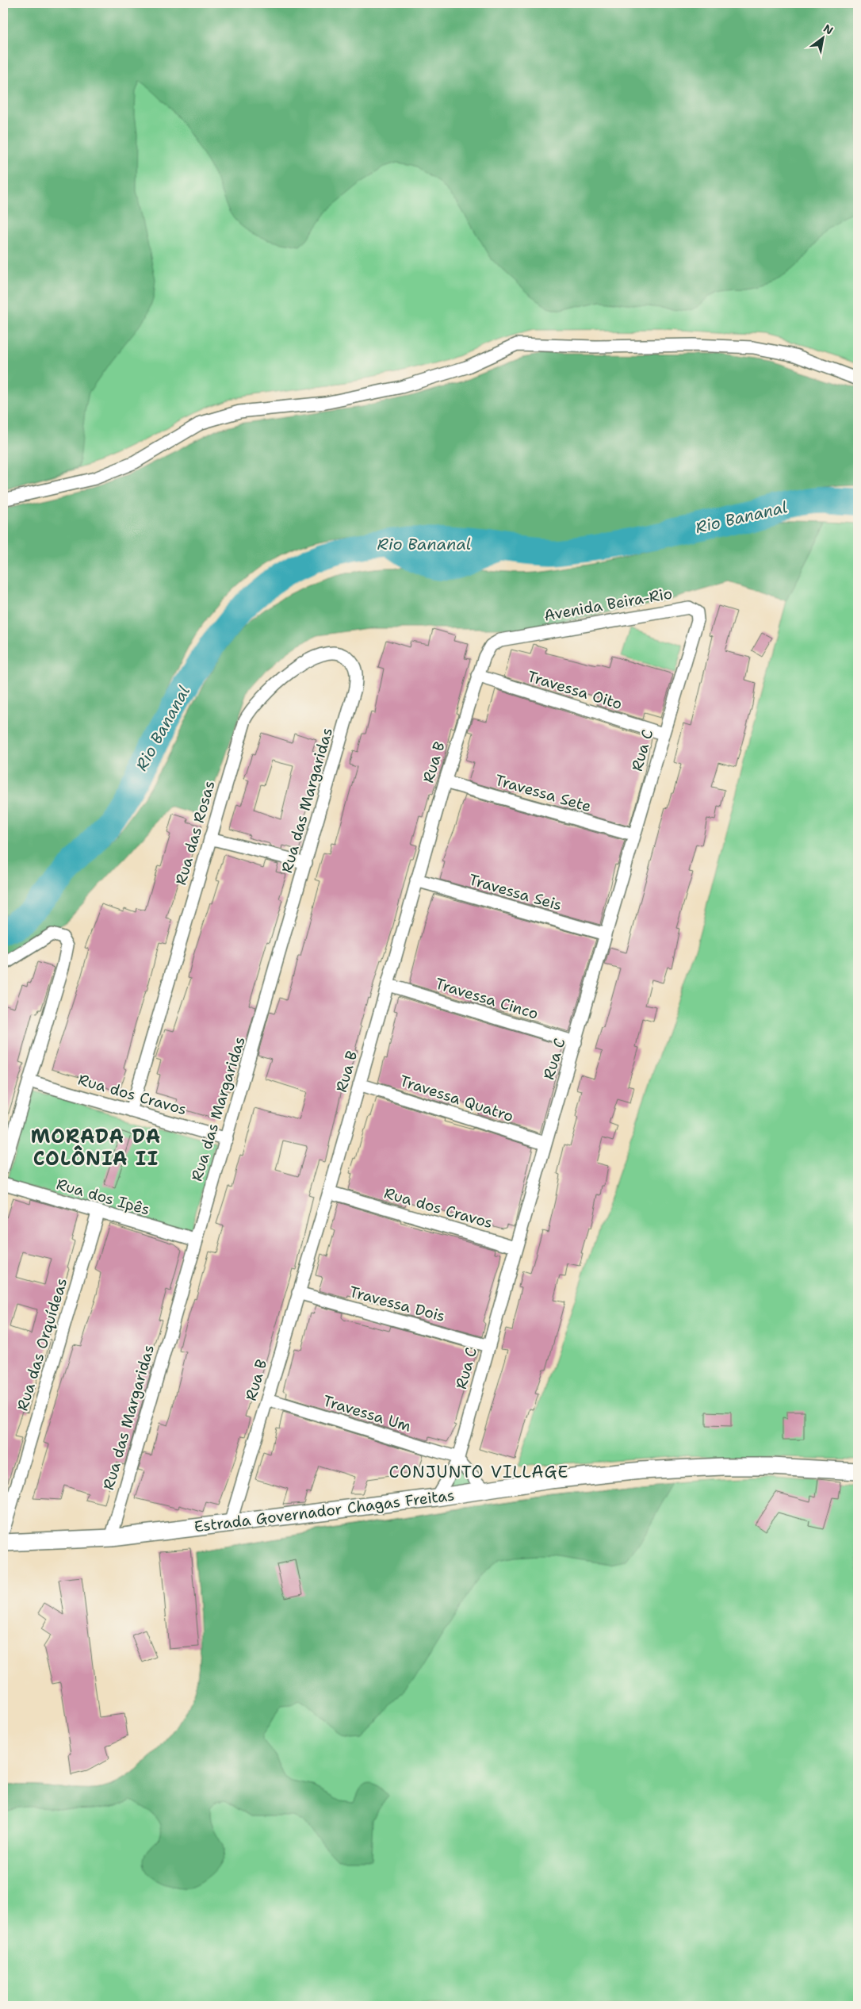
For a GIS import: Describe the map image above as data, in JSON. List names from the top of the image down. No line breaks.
{"streets":{"main road":["Estrada Governador Chagas Freitas"],"street":["Avenida Beira-Rio","Travessa Oito","Rua C","Rua B","Travessa Sete","Rua das Margaridas","Rua das Rosas","Travessa Seis","Travessa Cinco","Rua dos Cravos","Travessa Quatro","Rua dos Ipês","Travessa Dois","Rua das Orquídeas","Travessa Um"]},"crossings":[["Avenida Beira-Rio","Rua C"],["Avenida Beira-Rio","Rua B"],["Travessa Oito","Rua C"],["Travessa Oito","Rua B"],["Rua C","Travessa Sete"],["Rua C","Travessa Seis"],["Rua C","Travessa Cinco"],["Rua C","Rua dos Cravos"],["Rua C","Travessa Quatro"],["Rua C","Travessa Dois"],["Rua C","Travessa Um"],["Rua C","Estrada Governador Chagas Freitas"],["Rua B","Travessa Sete"],["Rua B","Travessa Seis"],["Rua B","Travessa Cinco"],["Rua B","Rua dos Cravos"],["Rua B","Travessa Quatro"],["Rua B","Travessa Dois"],["Rua B","Travessa Um"],["Rua B","Estrada Governador Chagas Freitas"],["Rua das Margaridas","Rua das Rosas"],["Rua das Margaridas","Rua dos Cravos"],["Rua das Margaridas","Rua dos Ipês"],["Rua das Margaridas","Estrada Governador Chagas Freitas"],["Rua das Rosas","Rua dos Cravos"],["Rua dos Ipês","Rua das Orquídeas"]],"districts":["MORADA DA COLÔNIA II","CONJUNTO VILLAGE"],"water":["Rio Bananal"],"north":"top right"}
